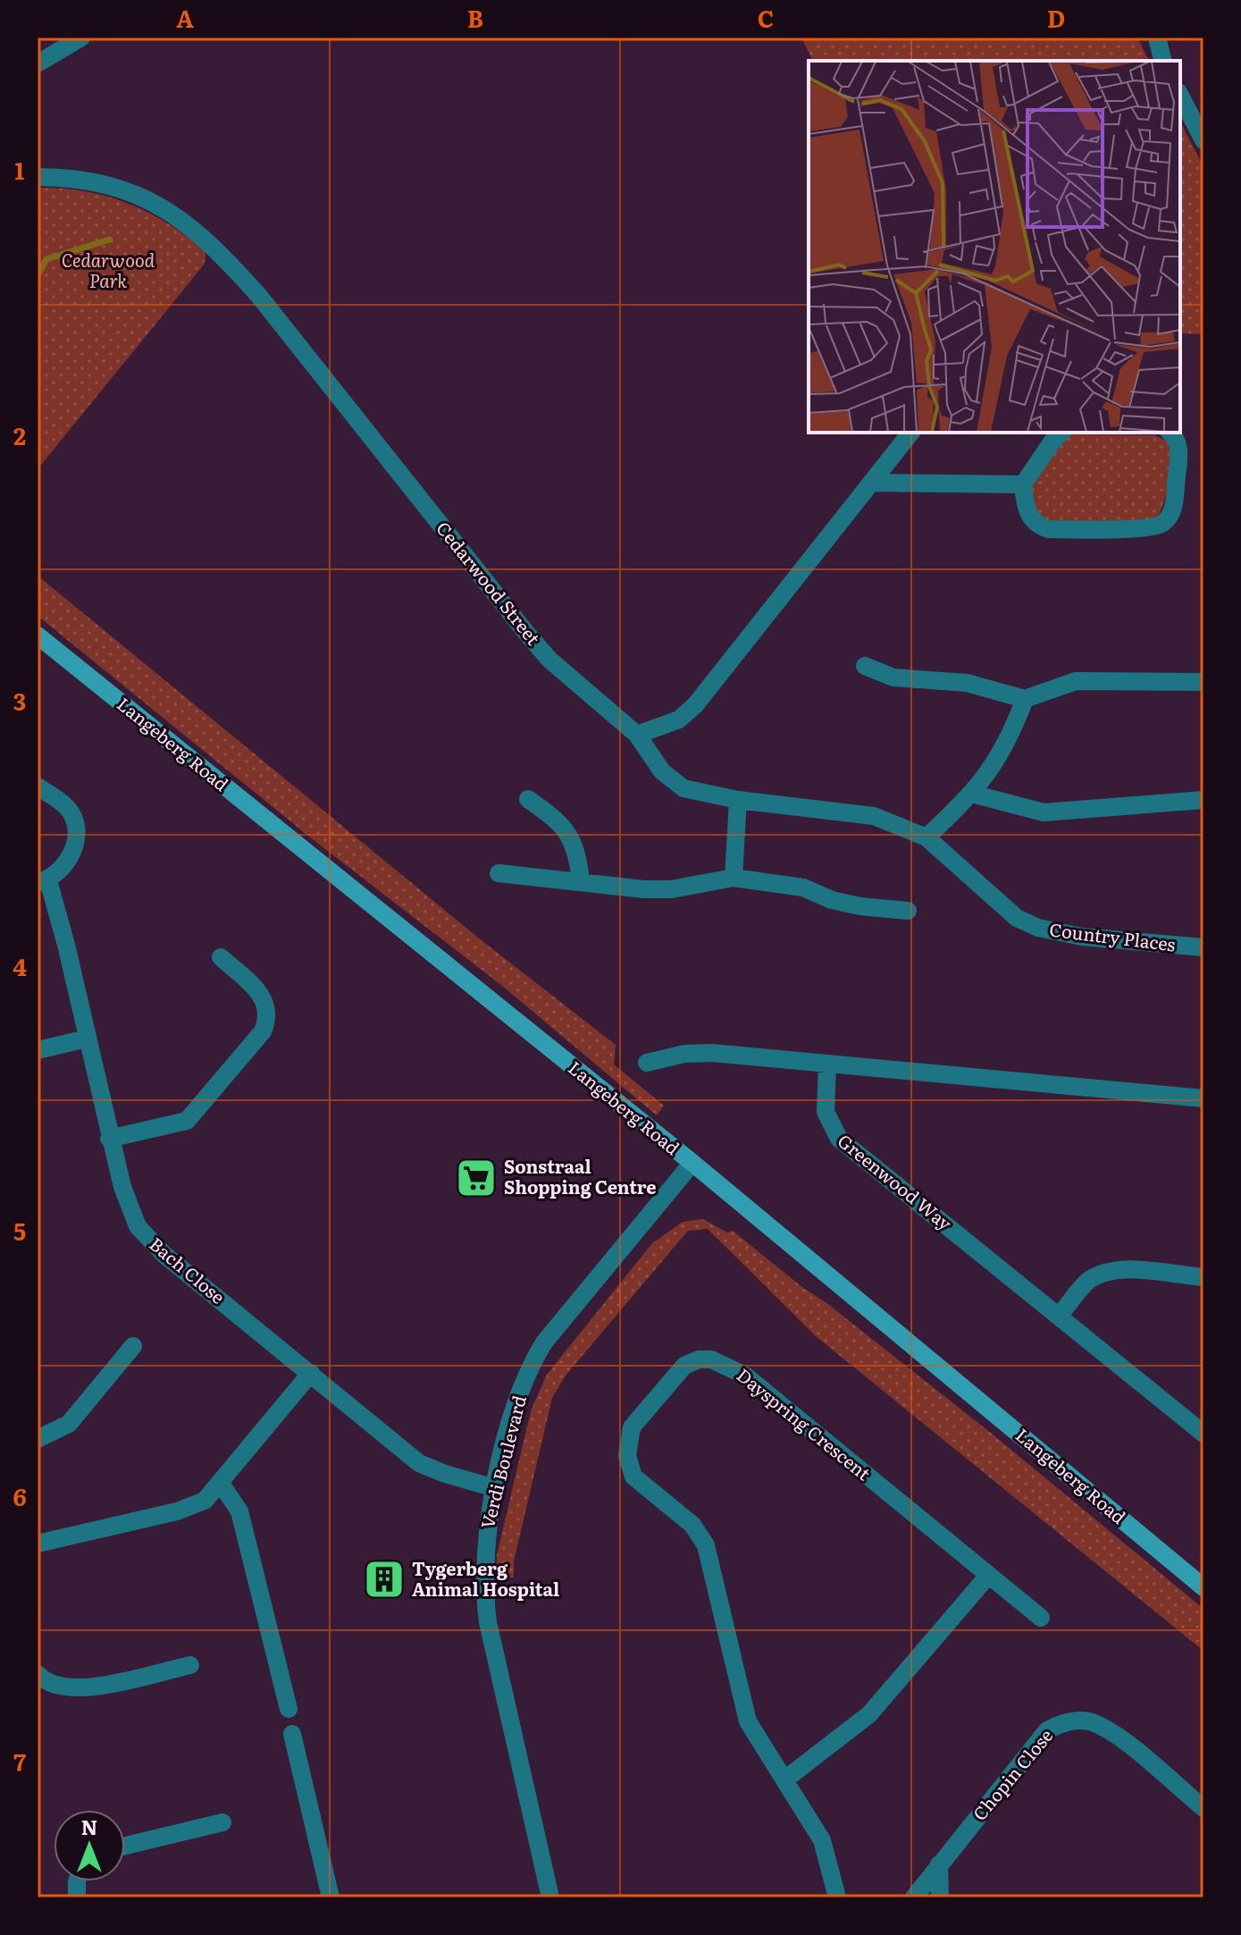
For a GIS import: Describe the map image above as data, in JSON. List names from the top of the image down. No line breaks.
{"streets":{"main road":["Langeberg Road"],"street":["Cedarwood Street","Country Places","Greenwood Way","Bach Close","Dayspring Crescent","Verdi Boulevard","Chopin Close"]},"crossings":[["Cedarwood Street","Country Places"],["Langeberg Road","Verdi Boulevard"],["Bach Close","Verdi Boulevard"]],"parks":["Cedarwood Park"],"places":{"supermarket":["Sonstraal Shopping Centre"],"building":["Tygerberg Animal Hospital"]},"north":"top","grid":{"columns":["A","B","C","D"],"rows":["1","2","3","4","5","6","7"]}}
